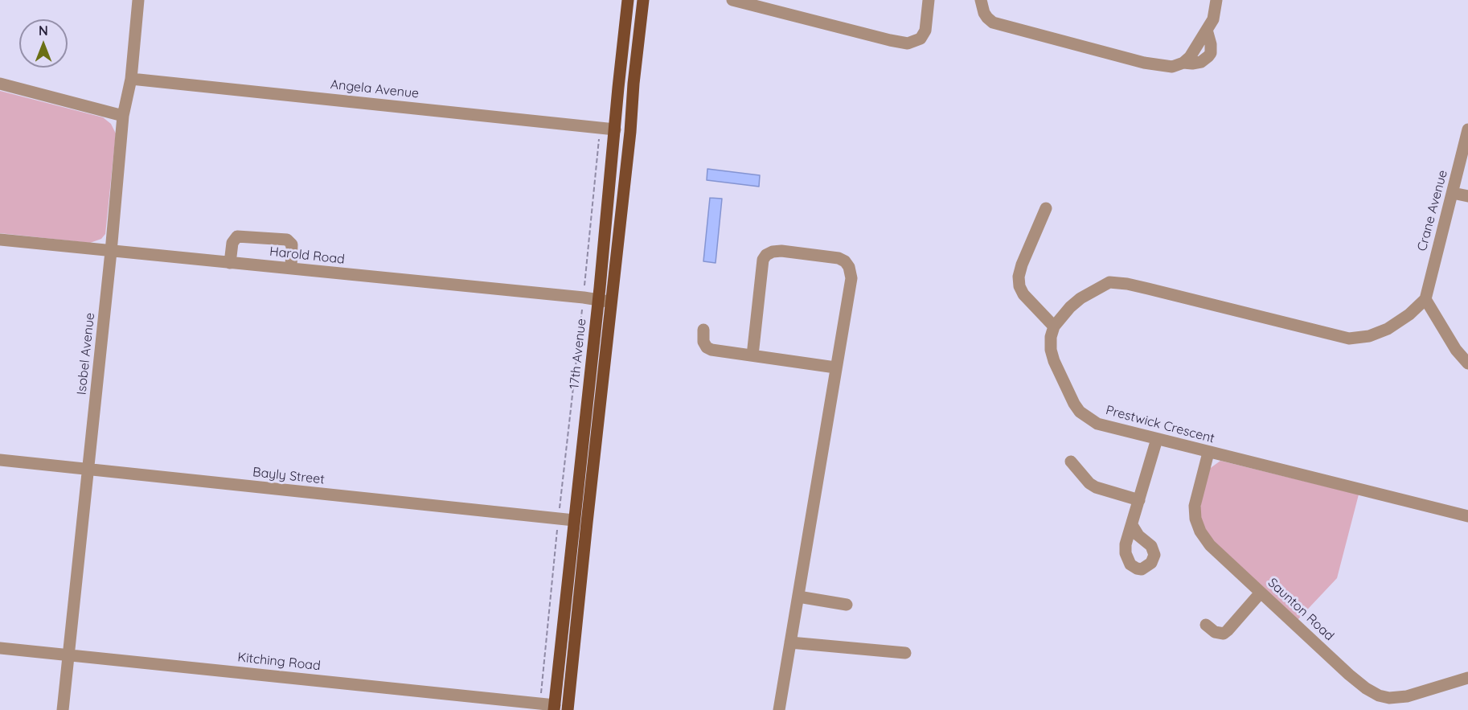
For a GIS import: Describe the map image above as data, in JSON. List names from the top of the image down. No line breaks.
{"streets":{"main road":["17th Avenue"],"street":["Angela Avenue","Crane Avenue","Harold Road","Isobel Avenue","Prestwick Crescent","Bayly Street","Saunton Road","Kitching Road"]},"crossings":[["Angela Avenue","Isobel Avenue"],["Angela Avenue","17th Avenue"],["Harold Road","Isobel Avenue"],["Harold Road","17th Avenue"],["Isobel Avenue","Bayly Street"],["Isobel Avenue","Kitching Road"],["17th Avenue","Bayly Street"],["17th Avenue","Kitching Road"],["Prestwick Crescent","Saunton Road"]],"north":"top"}
